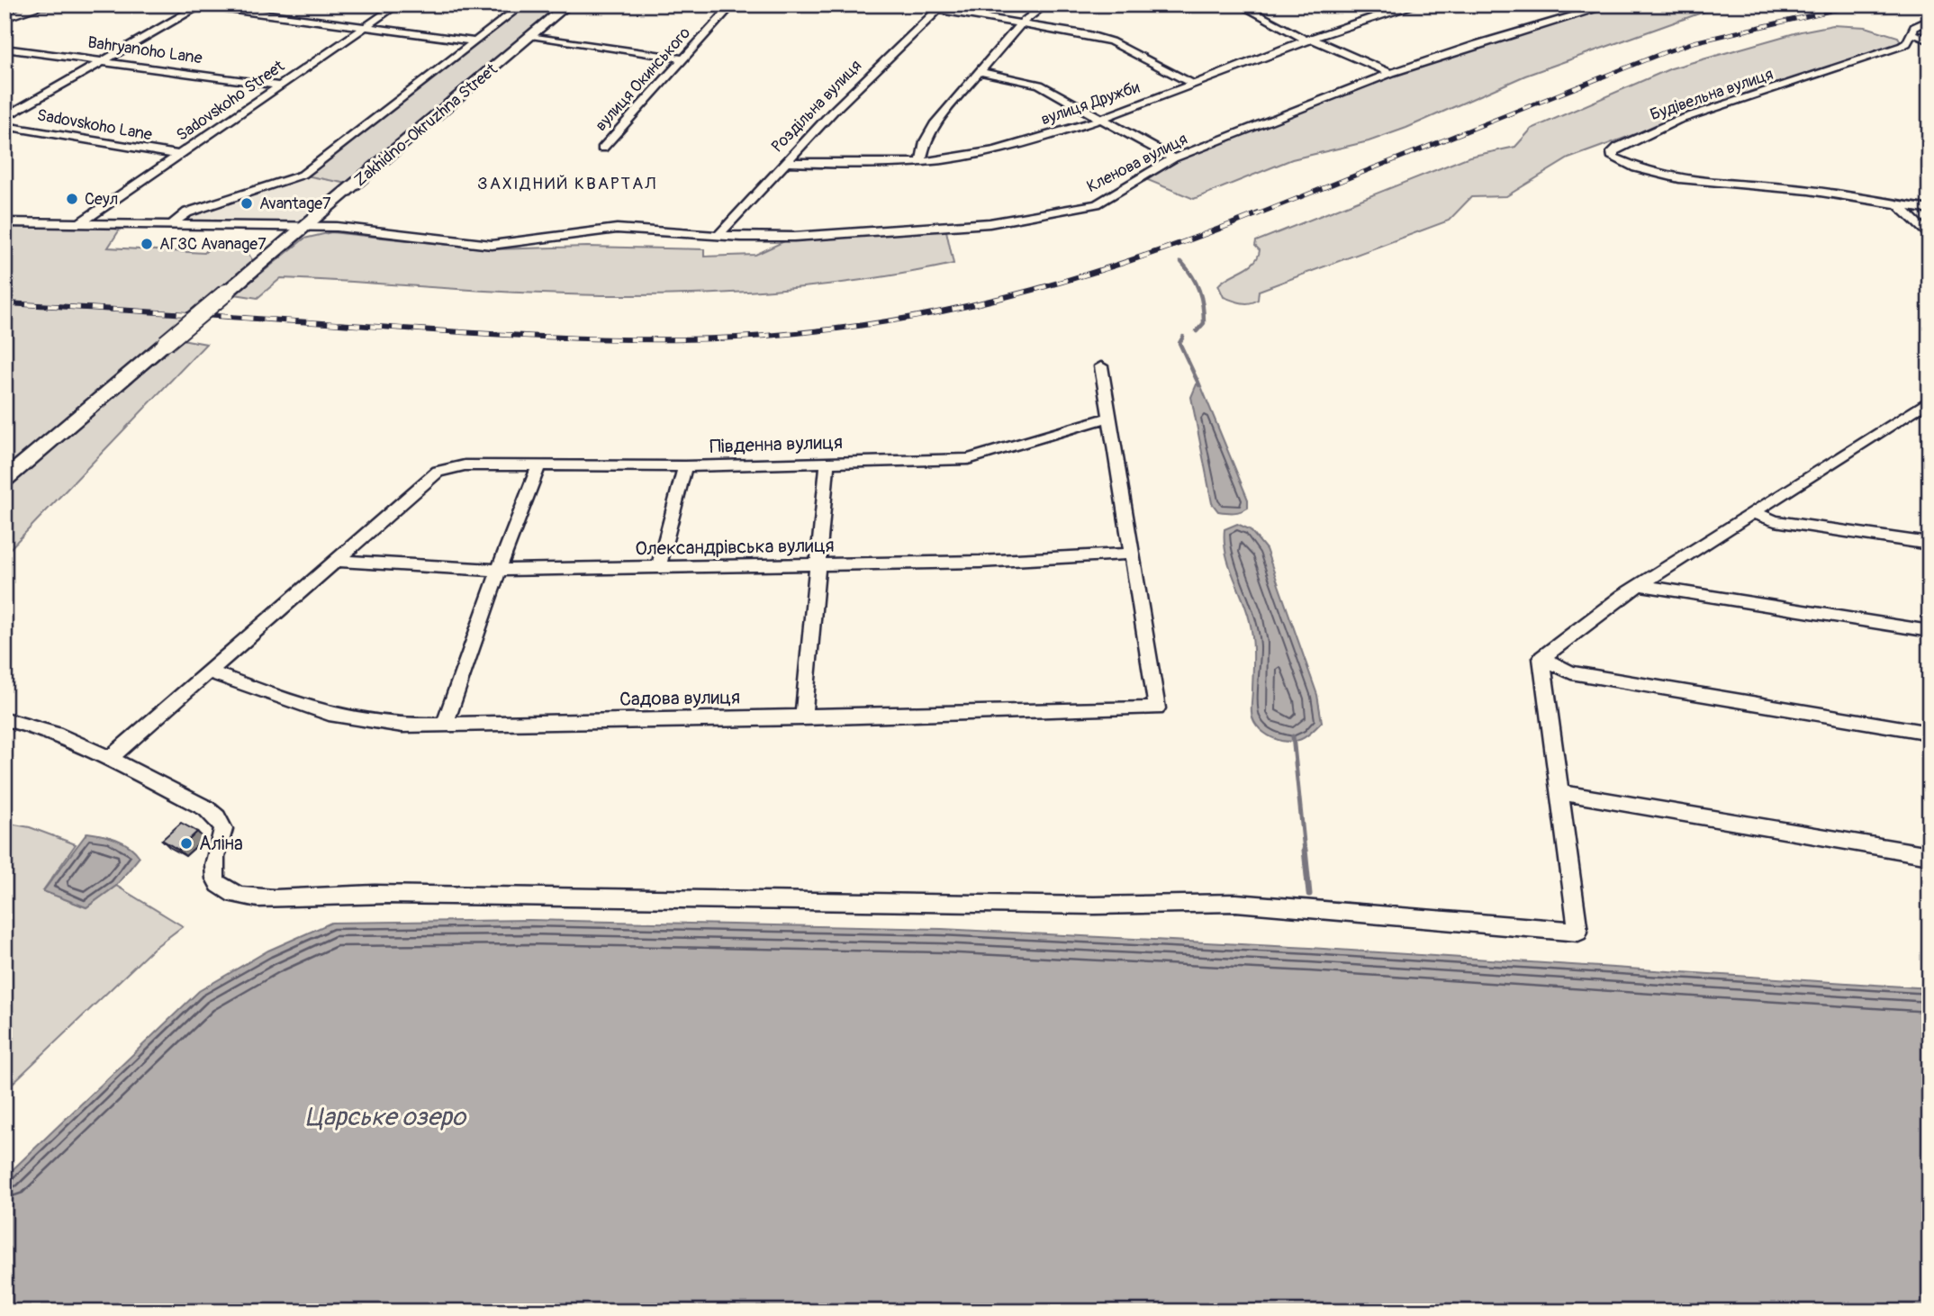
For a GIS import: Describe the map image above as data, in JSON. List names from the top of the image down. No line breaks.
{"streets":{"main road":["Zakhidno-Okruzhna Street"],"street":["Bahryanoho Lane","вулиця Окинського","Будівельна вулиця","Sadovskoho Street","вулиця Дружби","Роздільна вулиця","Sadovskoho Lane","Кленова вулиця","Південна вулиця","Олександрівська вулиця","Садова вулиця"]},"crossings":[["Bahryanoho Lane","Sadovskoho Street"],["Sadovskoho Street","Sadovskoho Lane"],["Sadovskoho Street","Кленова вулиця"],["вулиця Дружби","Роздільна вулиця"],["Роздільна вулиця","Кленова вулиця"],["Zakhidno-Okruzhna Street","Кленова вулиця"],["Південна вулиця","Олександрівська вулиця"],["Олександрівська вулиця","Садова вулиця"]],"districts":["ЗАХІДНИЙ КВАРТАЛ"],"water":["Царське озеро"],"places":["Сеул","Avantage7","АГЗС Avanage7","Аліна"]}
